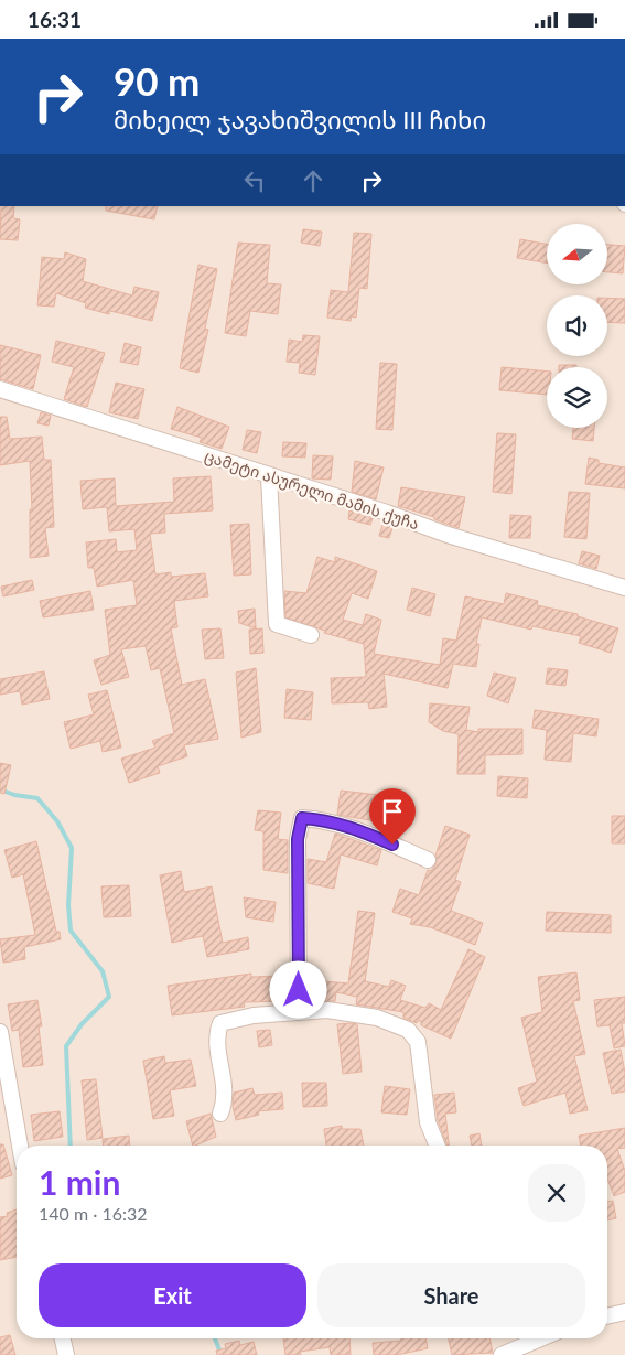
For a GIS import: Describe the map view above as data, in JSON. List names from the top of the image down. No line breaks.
{"streets":{"street":["ცამეტი ასურელი მამის ქუჩა"]},"north":"left","page":{"status":"16:31","turn":["90 m","მიხეილ ჯავახიშვილის III ჩიხი"],"heading":["1 min","140 m · 16:32"],"buttons":["Exit","Share"]}}
